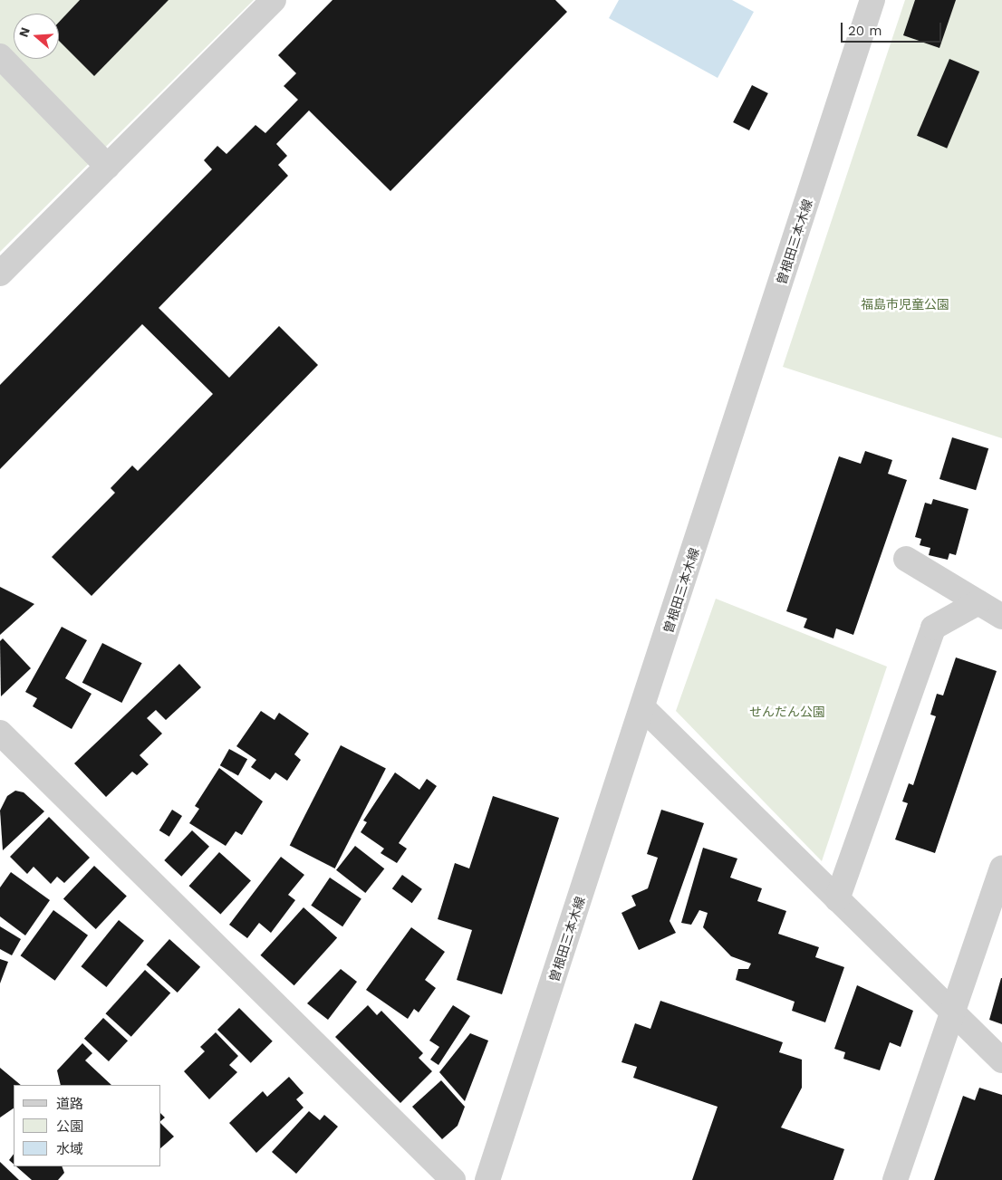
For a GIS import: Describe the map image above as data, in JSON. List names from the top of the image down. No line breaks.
{"streets":{"street":["曽根田三本木線"]},"parks":["福島市児童公園","せんだん公園"],"legend":["道路","公園","水域"],"scale_bar":"20 m","north":"left"}
